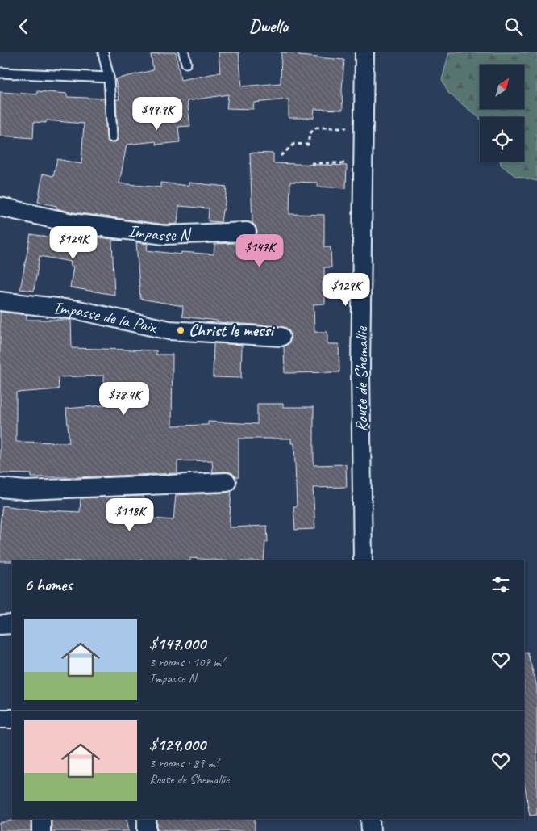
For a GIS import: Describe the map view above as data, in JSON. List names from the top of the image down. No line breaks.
{"streets":{"street":["Impasse N","Impasse de la Paix","Route de Shemallie"]},"places":["Christ le messi"],"north":"top right","page":{"header":"Dwello","price":["$99.9K","$124K","$147K","$129K","$78.4K","$118K"],"heading":"6 homes","list":[{"name":"$147,000","note":"3 rooms · 107 m² · Impasse N"},{"name":"$129,000","note":"3 rooms · 89 m² · Route de Shemallie"}]}}
